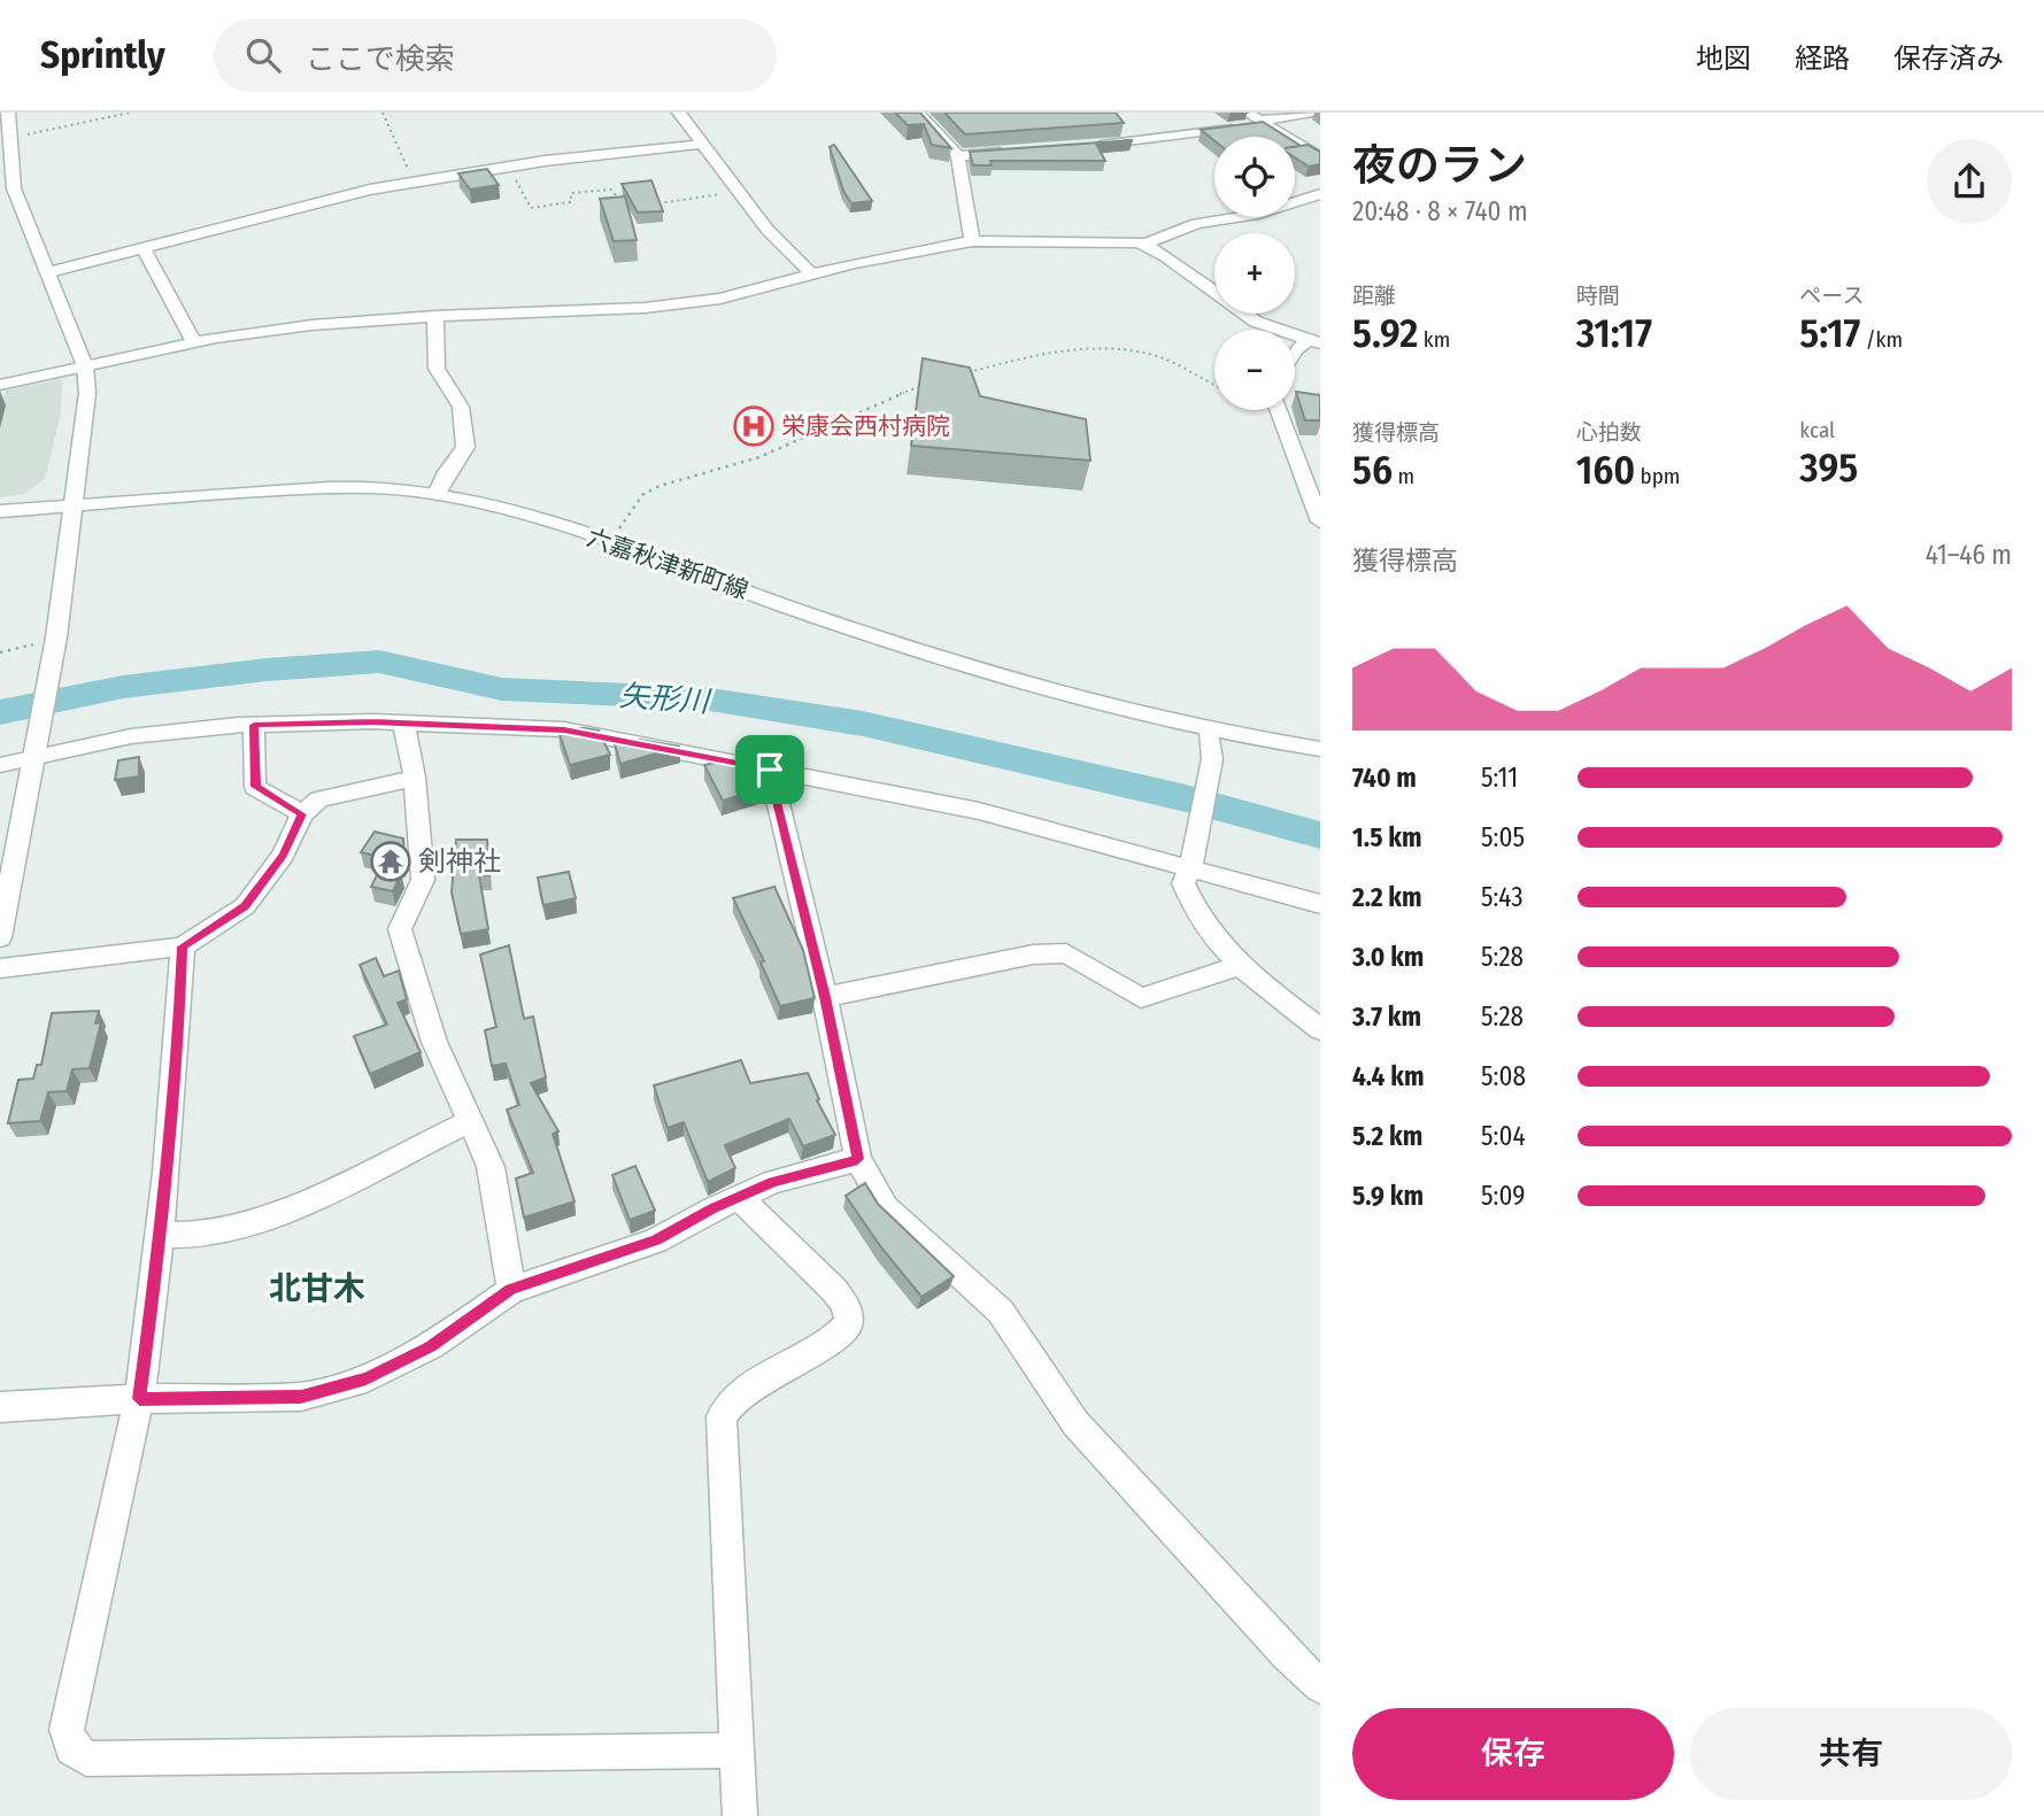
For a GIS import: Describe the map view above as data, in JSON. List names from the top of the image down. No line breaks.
{"streets":{"street":["六嘉秋津新町線"]},"districts":["北甘木"],"water":["矢形川"],"places":{"hospital":["栄康会西村病院"],"temple":["剣神社"]},"page":{"header":"Sprintly","search":"ここで検索","nav":["地図","経路","保存済み"],"heading":["夜のラン","20:48 · 8 × 740 m"],"map_buttons":["+","−"],"stats":[["距離","5.92 km"],["時間","31:17"],["ペース","5:17 /km"],["獲得標高","56 m"],["心拍数","160 bpm"],["kcal","395"]],"chart":["獲得標高","41–46 m"],"list":[{"name":"740 m","note":"5:11"},{"name":"1.5 km","note":"5:05"},{"name":"2.2 km","note":"5:43"},{"name":"3.0 km","note":"5:28"},{"name":"3.7 km","note":"5:28"},{"name":"4.4 km","note":"5:08"},{"name":"5.2 km","note":"5:04"},{"name":"5.9 km","note":"5:09"}],"buttons":["保存","共有"]}}
